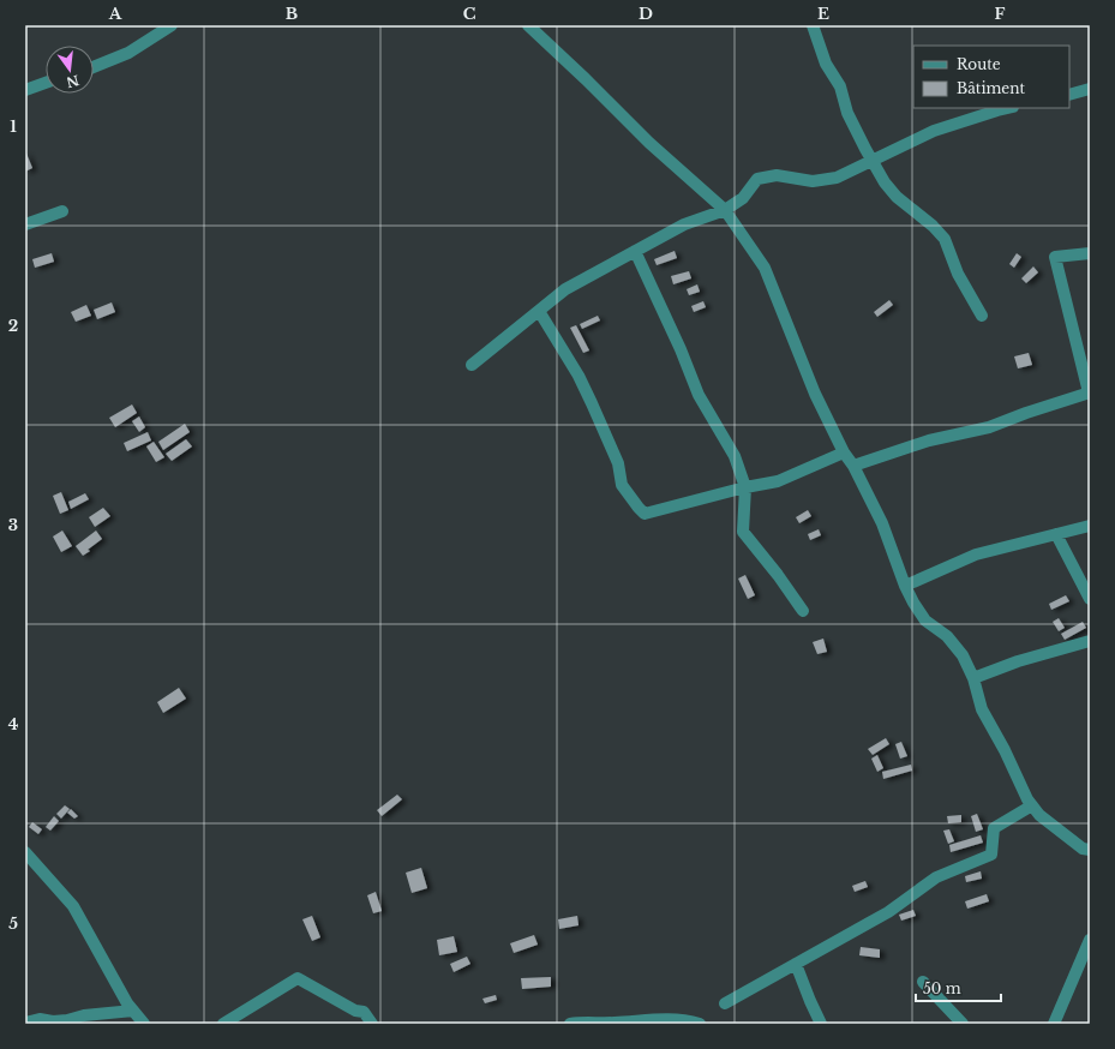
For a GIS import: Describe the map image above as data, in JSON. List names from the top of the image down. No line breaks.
{"legend":["Route","Bâtiment"],"scale_bar":"50 m","north":"bottom","grid":{"columns":["A","B","C","D","E","F"],"rows":["1","2","3","4","5"]}}
